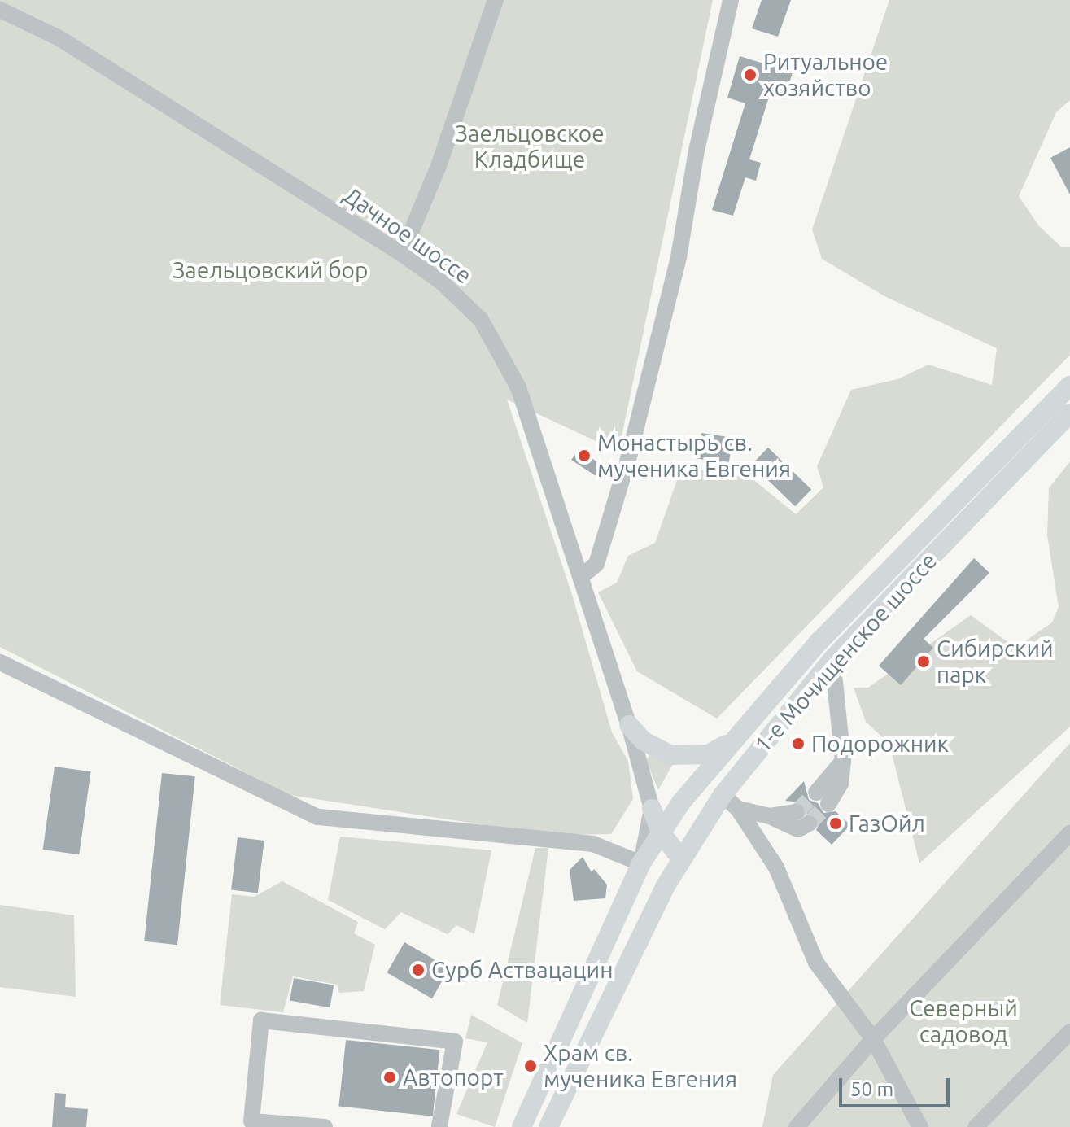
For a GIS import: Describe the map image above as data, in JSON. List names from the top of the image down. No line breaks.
{"streets":{"main road":["1-е Мочищенское шоссе"],"street":["Дачное шоссе"]},"parks":["Заельцовское Кладбище","Заельцовский бор","Северный садовод"],"places":["Ритуальное хозяйство","Монастырь св. мученика Евгения","Сибирский парк","Подорожник","ГазОйл","Сурб Аствацацин","Храм св. мученика Евгения","Автопорт"],"scale_bar":"50 m"}
